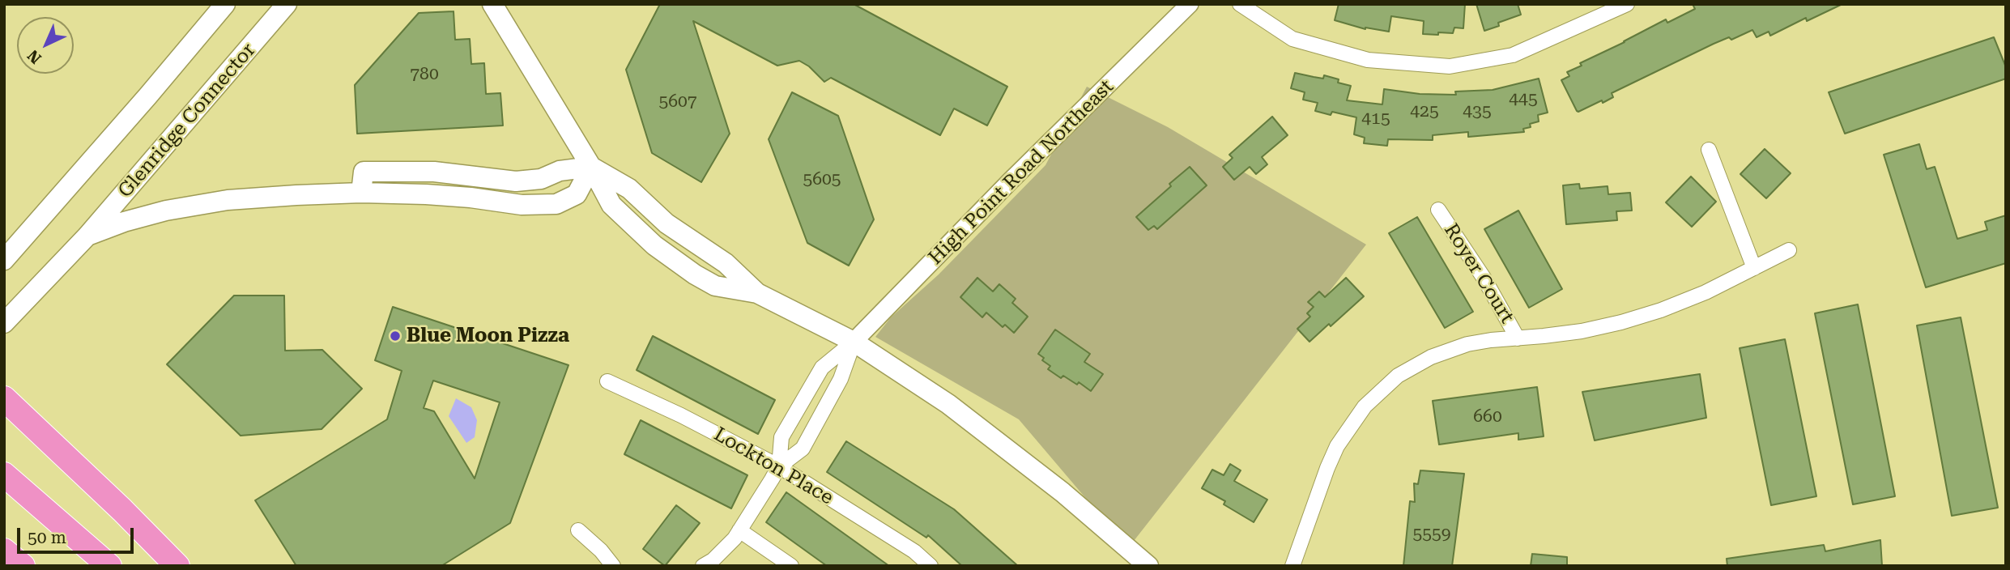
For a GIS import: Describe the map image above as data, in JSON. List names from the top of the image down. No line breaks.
{"streets":{"main road":["Glenridge Connector"],"street":["High Point Road Northeast","Royer Court","Lockton Place"]},"places":["Blue Moon Pizza"],"house_numbers":["780","445","5607","425","435","415","5605","660","5559"],"scale_bar":"50 m","north":"bottom left"}
